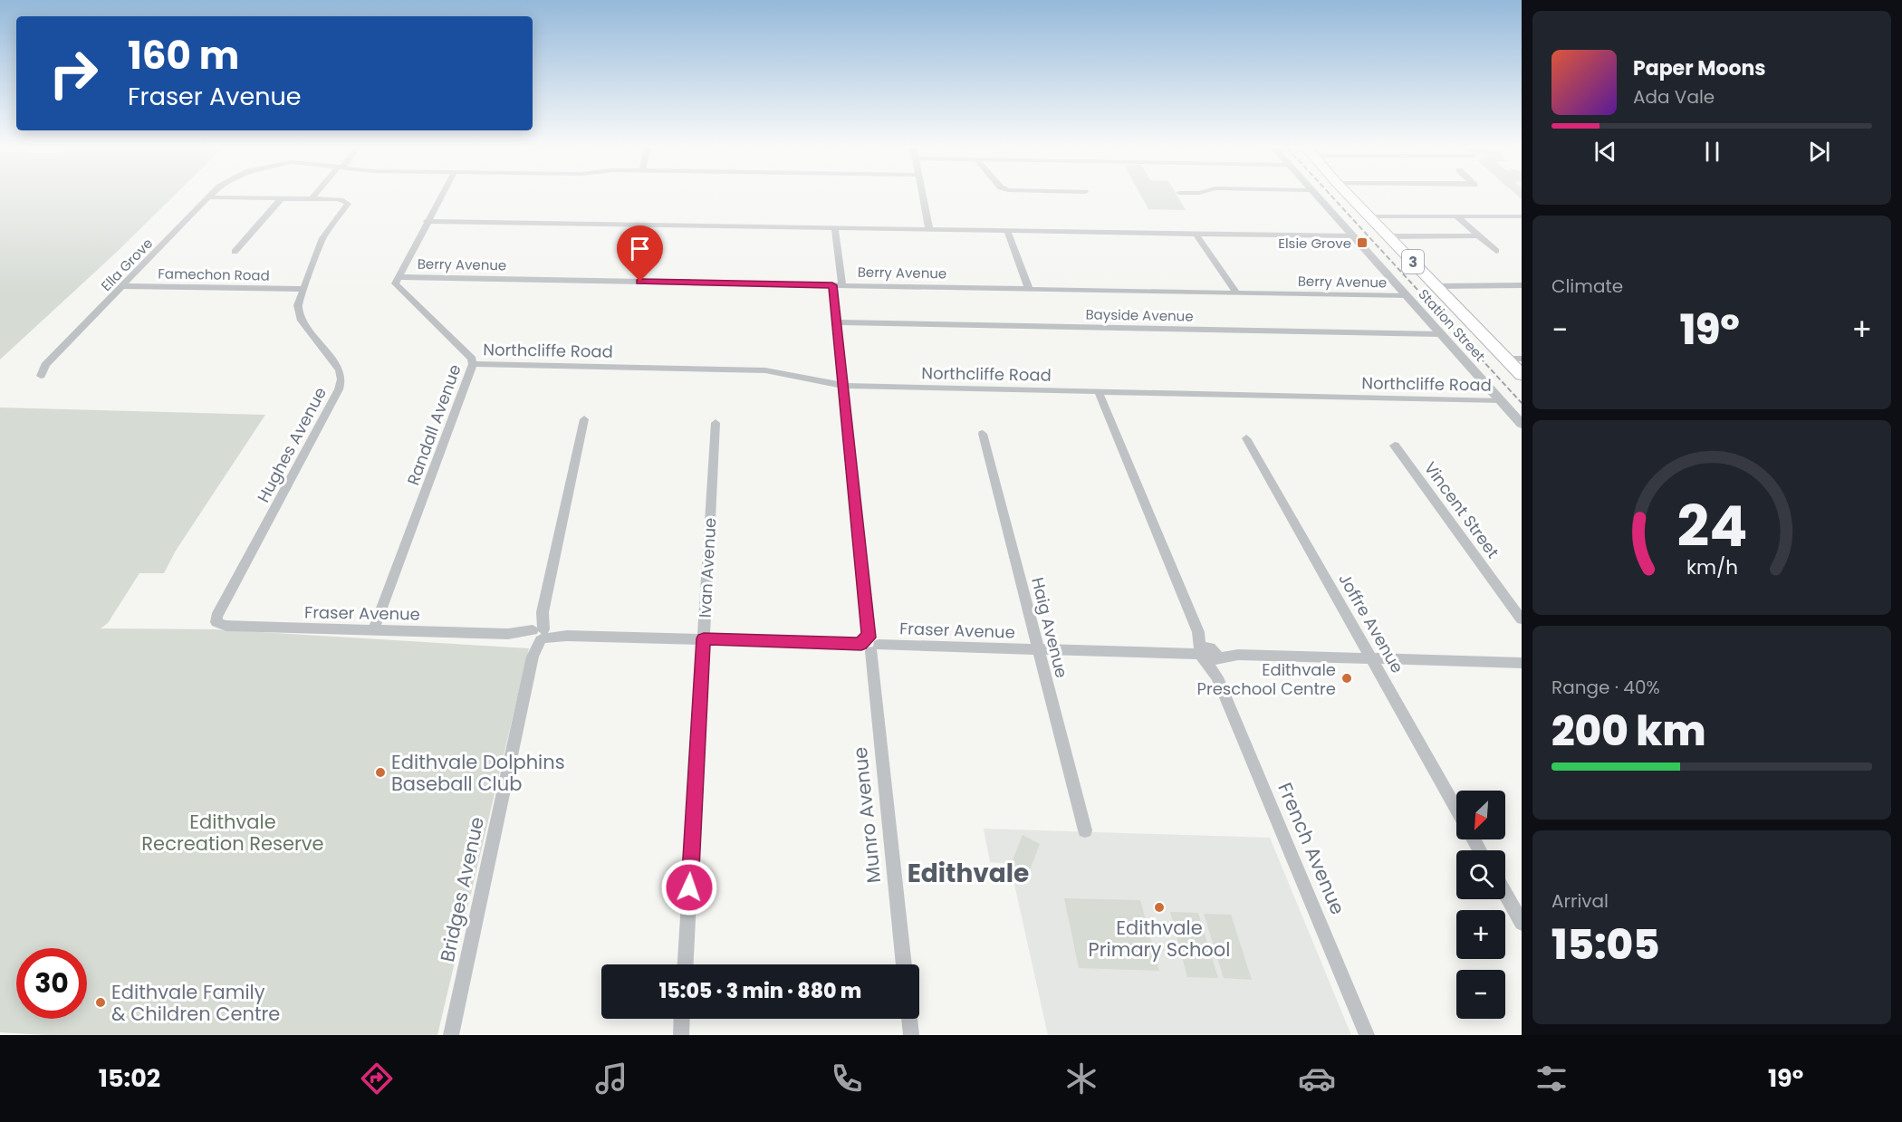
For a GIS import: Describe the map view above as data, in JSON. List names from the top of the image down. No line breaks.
{"streets":{"highway":["3"],"street":["Ella Grove","Berry Avenue","Famechon Road","Bayside Avenue","Station Street","Northcliffe Road","Randall Avenue","Hughes Avenue","Vincent Street","Ivan Avenue","Fraser Avenue","Joffre Avenue","Haig Avenue","Munro Avenue","French Avenue","Bridges Avenue"]},"crossings":[["Ella Grove","Famechon Road"],["Ella Grove","Hughes Avenue"],["Berry Avenue","Station Street"],["Berry Avenue","Randall Avenue"],["Berry Avenue","Munro Avenue"],["Famechon Road","Hughes Avenue"],["Bayside Avenue","Station Street"],["Bayside Avenue","Munro Avenue"],["Station Street","Northcliffe Road"],["Northcliffe Road","Randall Avenue"],["Northcliffe Road","Munro Avenue"],["Northcliffe Road","French Avenue"],["Randall Avenue","Fraser Avenue"],["Hughes Avenue","Fraser Avenue"],["Ivan Avenue","Fraser Avenue"],["Fraser Avenue","Joffre Avenue"],["Fraser Avenue","Haig Avenue"],["Fraser Avenue","Munro Avenue"],["Fraser Avenue","French Avenue"],["Fraser Avenue","Bridges Avenue"]],"districts":["Edithvale"],"parks":["Edithvale Recreation Reserve"],"places":{"transit":["Elsie Grove"],"other":["Edithvale Preschool Centre","Edithvale Dolphins Baseball Club","Edithvale Primary School","Edithvale Family & Children Centre"]},"north":"bottom left","page":{"turn":["160 m","Fraser Avenue"],"song":["Paper Moons","Ada Vale"],"tile":["Climate",["Range · 40%","200 km"],["Arrival","15:05"]],"heat":["−","19°","+"],"map_buttons":["+","−"],"limit":"30","trip":"15:05 · 3 min · 880 m","tabs":["15:02","19°"],"gauge":["24","km/h"]}}
